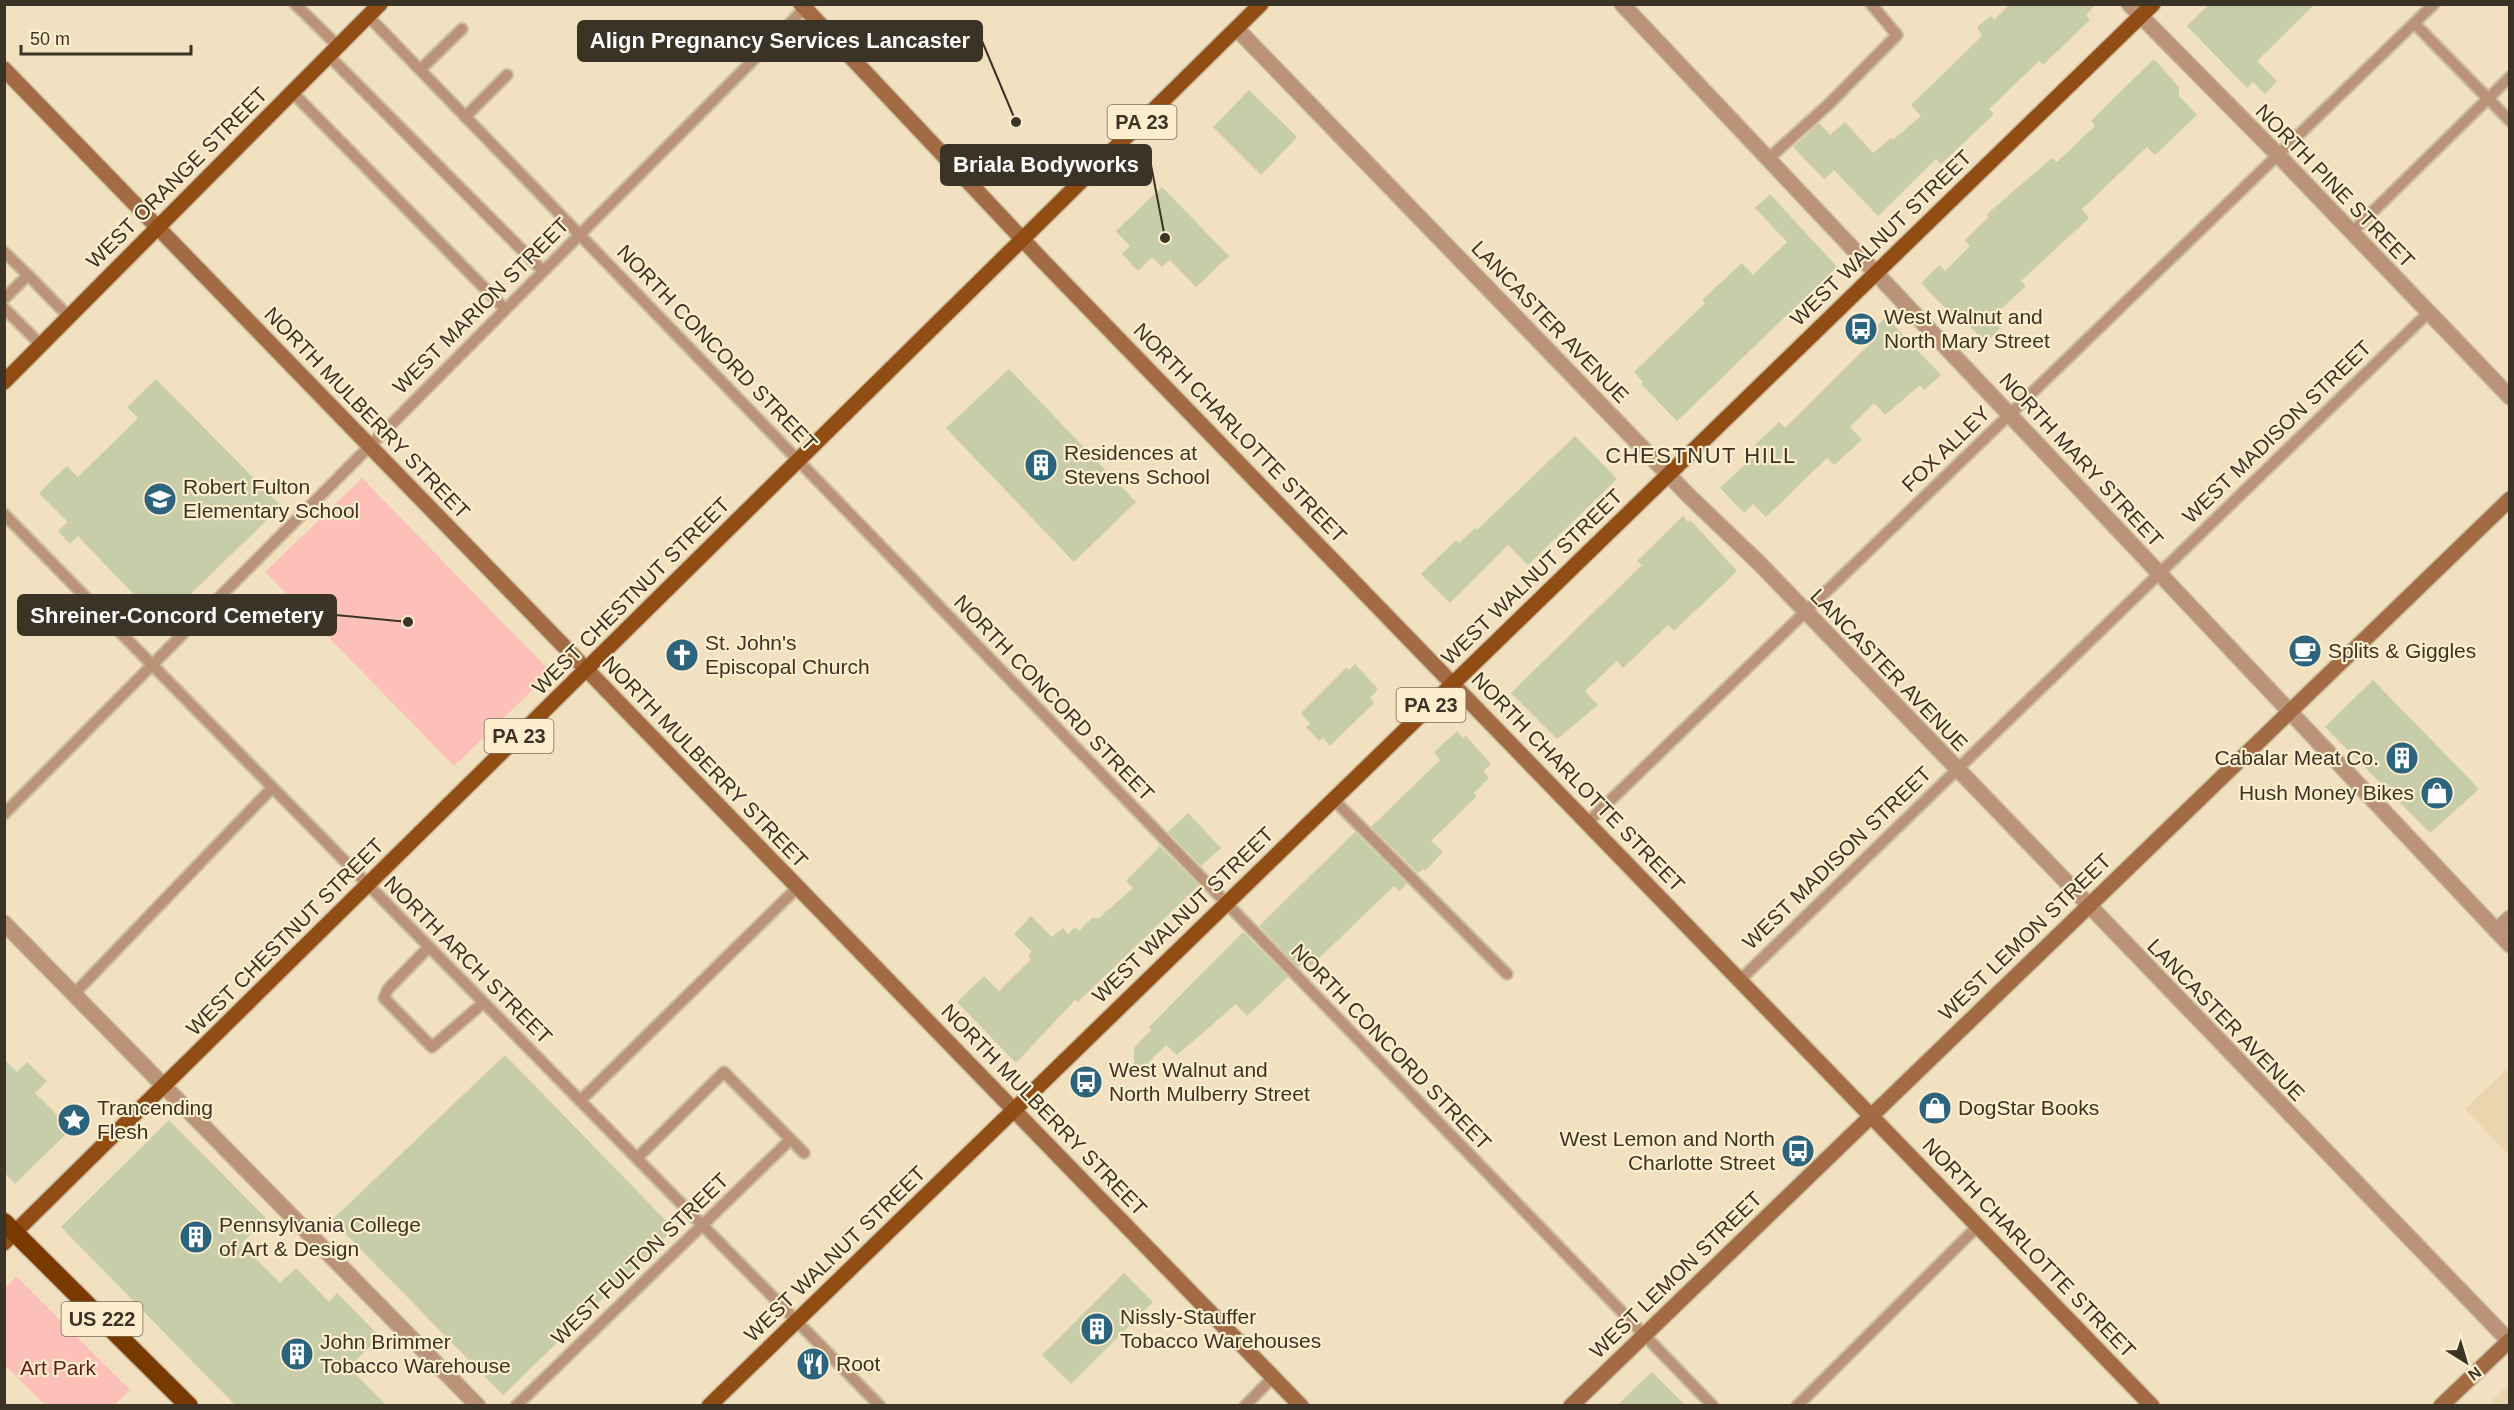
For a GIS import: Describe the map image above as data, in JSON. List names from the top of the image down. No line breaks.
{"streets":{"highway":["US 222"],"main road":["PA 23","WEST ORANGE STREET","WEST WALNUT STREET","WEST CHESTNUT STREET"],"street":["NORTH PINE STREET","LANCASTER AVENUE","NORTH MULBERRY STREET","NORTH CHARLOTTE STREET","NORTH MARY STREET","WEST LEMON STREET"],"lane":["WEST MARION STREET","NORTH CONCORD STREET","WEST MADISON STREET","FOX ALLEY","NORTH ARCH STREET","WEST FULTON STREET"]},"crossings":[["WEST ORANGE STREET","NORTH CONCORD STREET"],["WEST ORANGE STREET","NORTH MULBERRY STREET"],["NORTH PINE STREET","WEST WALNUT STREET"],["NORTH PINE STREET","WEST MADISON STREET"],["NORTH PINE STREET","FOX ALLEY"],["WEST WALNUT STREET","LANCASTER AVENUE"],["WEST WALNUT STREET","NORTH CONCORD STREET"],["WEST WALNUT STREET","NORTH MULBERRY STREET"],["WEST WALNUT STREET","NORTH CHARLOTTE STREET"],["WEST WALNUT STREET","NORTH MARY STREET"],["WEST WALNUT STREET","NORTH ARCH STREET"],["WEST MARION STREET","NORTH CONCORD STREET"],["WEST MARION STREET","NORTH MULBERRY STREET"],["WEST MARION STREET","NORTH CHARLOTTE STREET"],["WEST MARION STREET","NORTH ARCH STREET"],["LANCASTER AVENUE","WEST MADISON STREET"],["LANCASTER AVENUE","FOX ALLEY"],["LANCASTER AVENUE","WEST CHESTNUT STREET"],["LANCASTER AVENUE","WEST LEMON STREET"],["NORTH CONCORD STREET","WEST CHESTNUT STREET"],["NORTH CONCORD STREET","WEST LEMON STREET"],["NORTH MULBERRY STREET","WEST CHESTNUT STREET"],["WEST MADISON STREET","NORTH CHARLOTTE STREET"],["WEST MADISON STREET","NORTH MARY STREET"],["NORTH CHARLOTTE STREET","FOX ALLEY"],["NORTH CHARLOTTE STREET","WEST CHESTNUT STREET"],["NORTH CHARLOTTE STREET","WEST LEMON STREET"],["FOX ALLEY","NORTH MARY STREET"],["NORTH MARY STREET","WEST LEMON STREET"],["WEST CHESTNUT STREET","NORTH ARCH STREET"],["WEST CHESTNUT STREET","US 222"],["NORTH ARCH STREET","WEST FULTON STREET"]],"districts":["CHESTNUT HILL"],"parks":["Art Park"],"places":{"other":["Align Pregnancy Services Lancaster","Briala Bodyworks","Shreiner-Concord Cemetery"],"bus stop":["West Walnut and North Mary Street","West Walnut and North Mulberry Street","West Lemon and North Charlotte Street"],"building":["Residences at Stevens School","Cabalar Meat Co.","Pennsylvania College of Art & Design","Nissly-Stauffer Tobacco Warehouses","John Brimmer Tobacco Warehouse"],"school or university":["Robert Fulton Elementary School"],"cafe":["Splits & Giggles"],"church":["St. John's Episcopal Church"],"shop":["Hush Money Bikes","DogStar Books"],"place":["Trancending Flesh"],"restaurant":["Root"]},"scale_bar":"50 m","north":"bottom right"}
